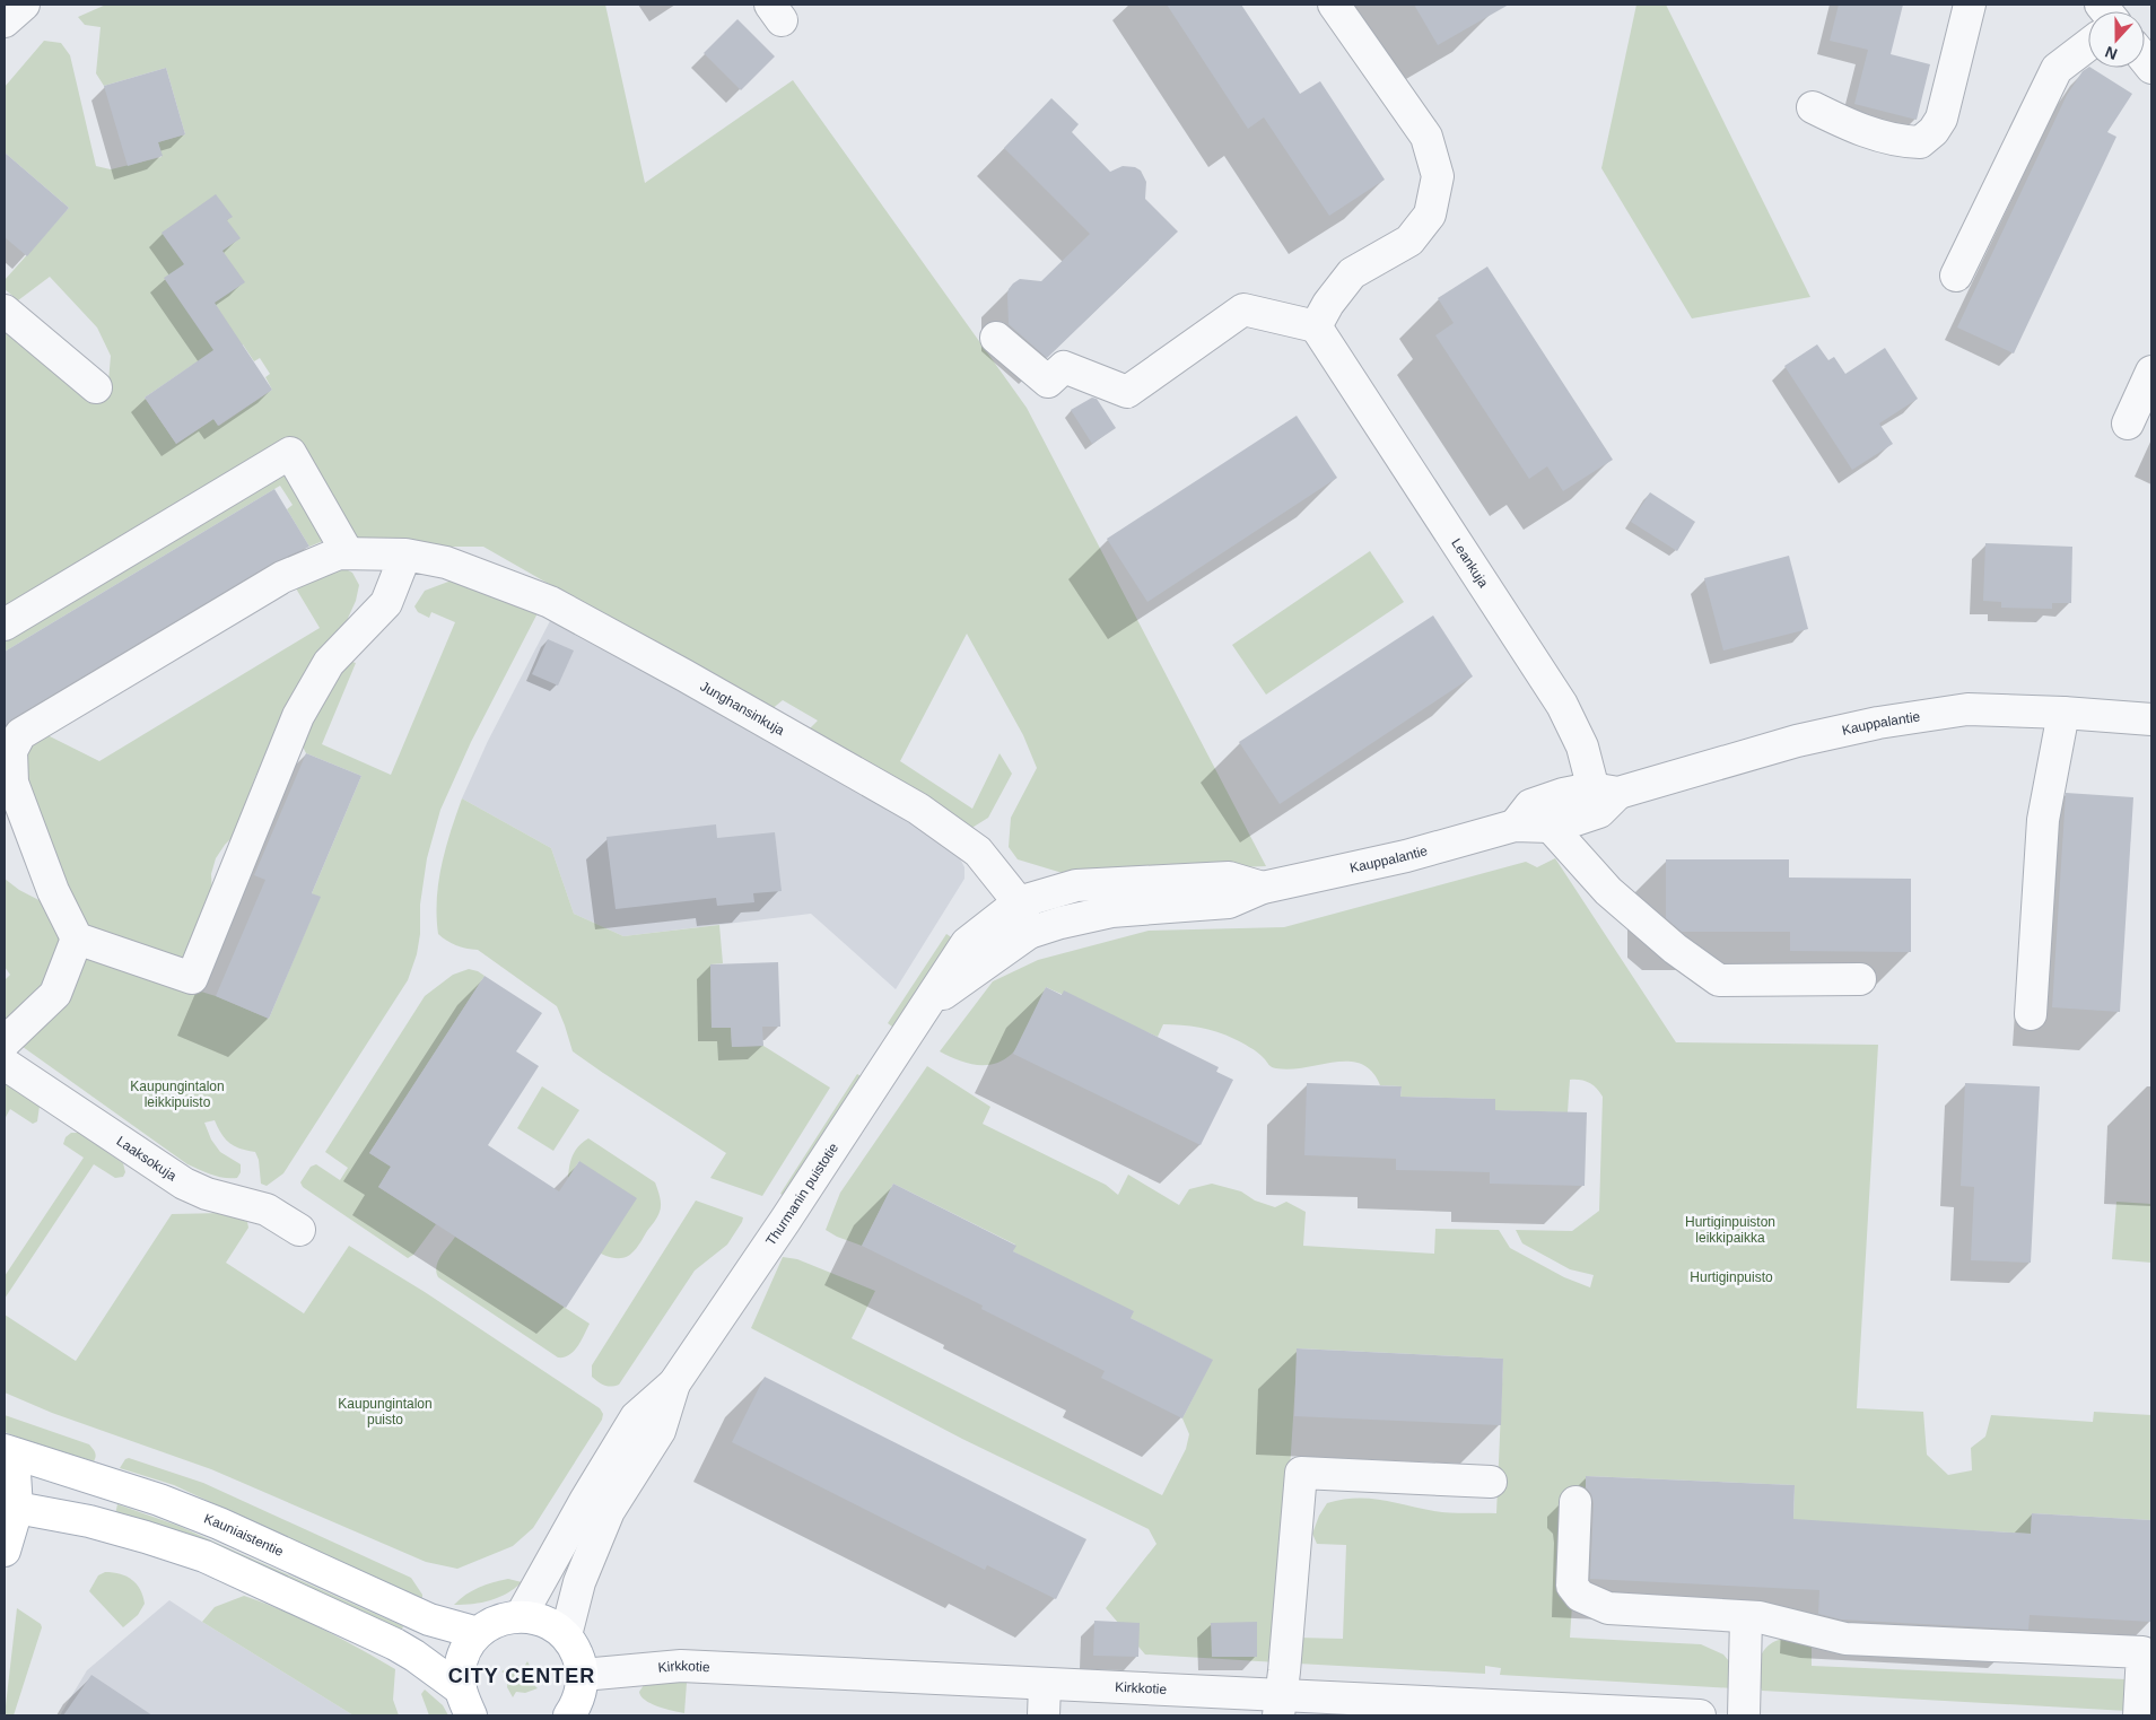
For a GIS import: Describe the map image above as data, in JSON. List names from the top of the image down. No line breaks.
{"streets":{"main road":["Kauniaistentie"],"street":["Leankuja","Junghansinkuja","Kauppalantie","Laaksokuja","Thurmanin puistotie","Kirkkotie"]},"crossings":[["Leankuja","Kauppalantie"],["Junghansinkuja","Kauppalantie"],["Junghansinkuja","Thurmanin puistotie"],["Kauppalantie","Thurmanin puistotie"]],"districts":["CITY CENTER"],"parks":["Kaupungintalon leikkipuisto","Hurtiginpuiston leikkipaikka","Hurtiginpuisto","Kaupungintalon puisto"],"north":"bottom"}
